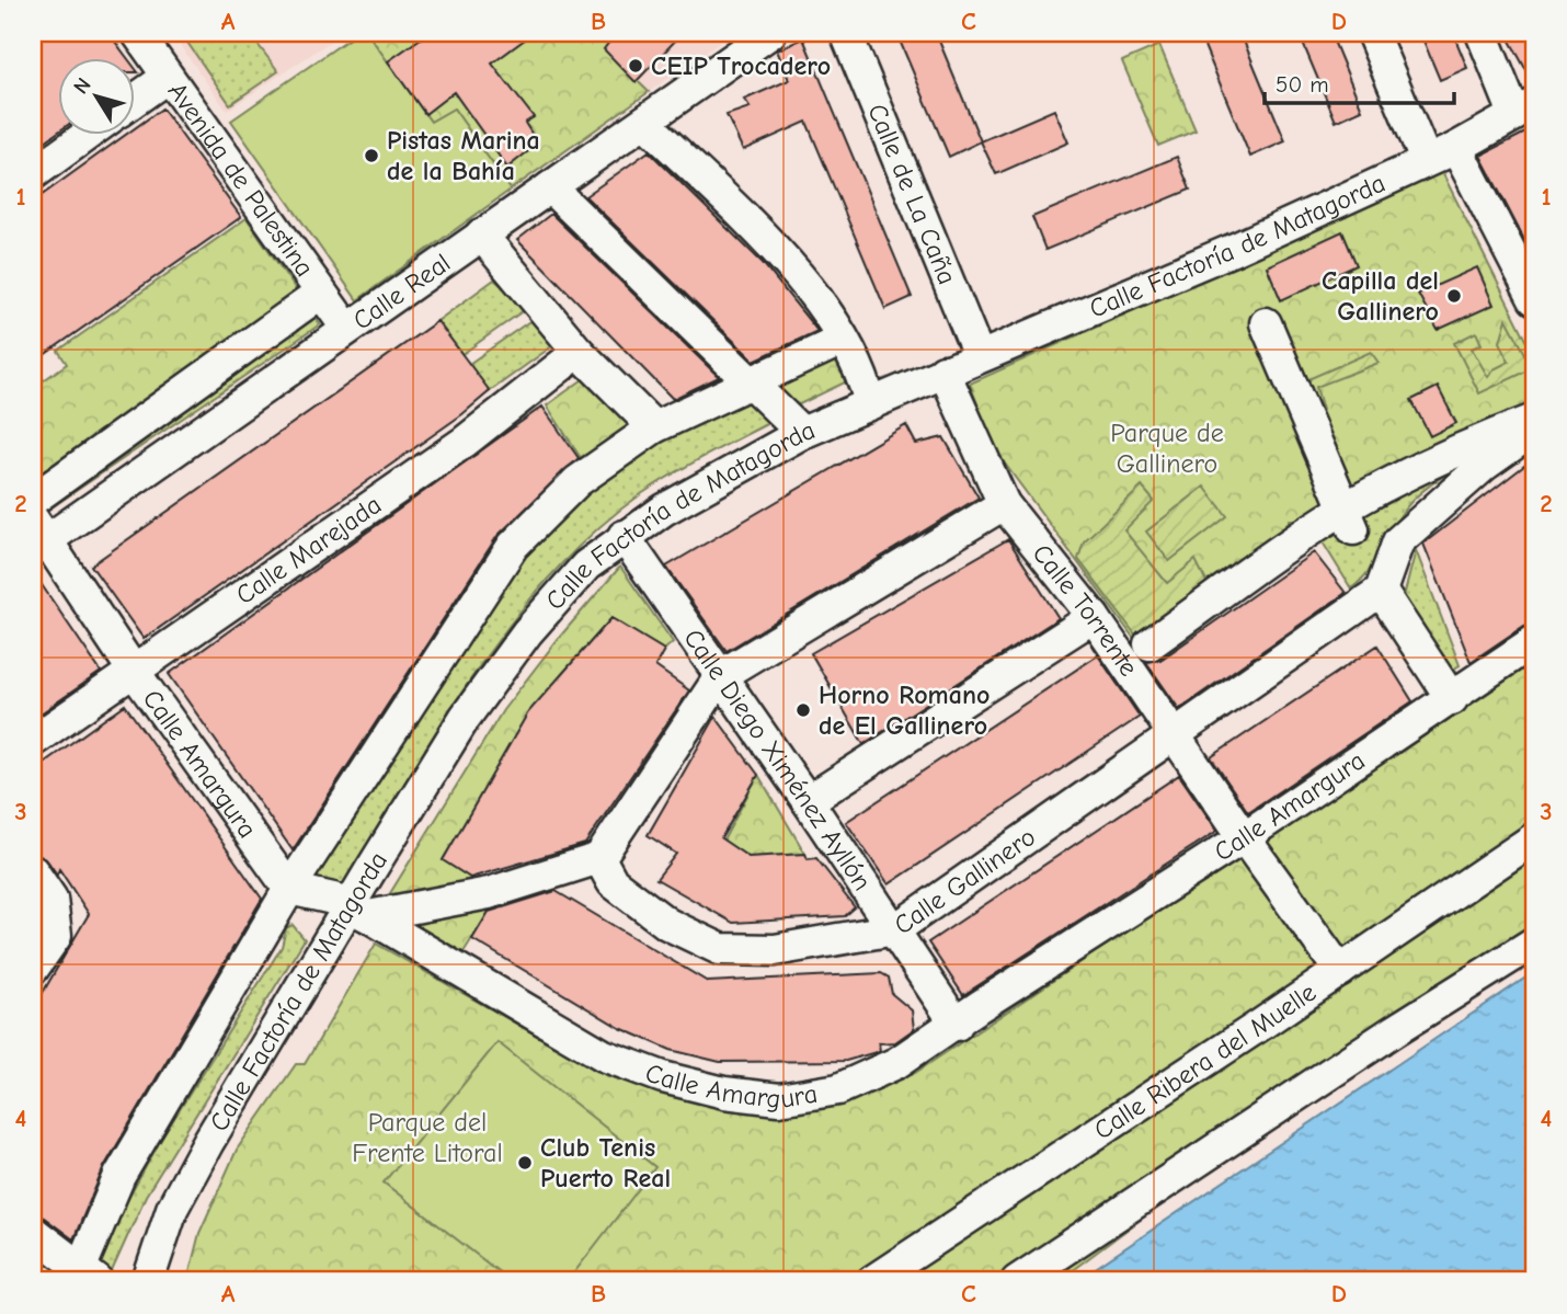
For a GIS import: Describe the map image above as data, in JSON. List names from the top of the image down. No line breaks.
{"streets":{"street":["Avenida de Palestina","Calle de La Caña","Calle Factoría de Matagorda","Calle Real","Calle Marejada","Calle Torrente","Calle Diego Ximénez Ayllón","Calle Amargura","Calle Gallinero","Calle Ribera del Muelle"]},"crossings":[["Avenida de Palestina","Calle Real"],["Calle de La Caña","Calle Factoría de Matagorda"],["Calle Factoría de Matagorda","Calle Torrente"],["Calle Factoría de Matagorda","Calle Diego Ximénez Ayllón"],["Calle Factoría de Matagorda","Calle Amargura"],["Calle Real","Calle Amargura"],["Calle Marejada","Calle Amargura"],["Calle Torrente","Calle Amargura"],["Calle Torrente","Calle Gallinero"],["Calle Torrente","Calle Ribera del Muelle"],["Calle Diego Ximénez Ayllón","Calle Amargura"],["Calle Diego Ximénez Ayllón","Calle Gallinero"]],"parks":["Parque de Gallinero","Parque del Frente Litoral"],"places":["CEIP Trocadero","Pistas Marina de la Bahía","Capilla del Gallinero","Horno Romano de El Gallinero","Club Tenis Puerto Real"],"scale_bar":"50 m","north":"top left","grid":{"columns":["A","B","C","D"],"rows":["1","2","3","4"]}}
